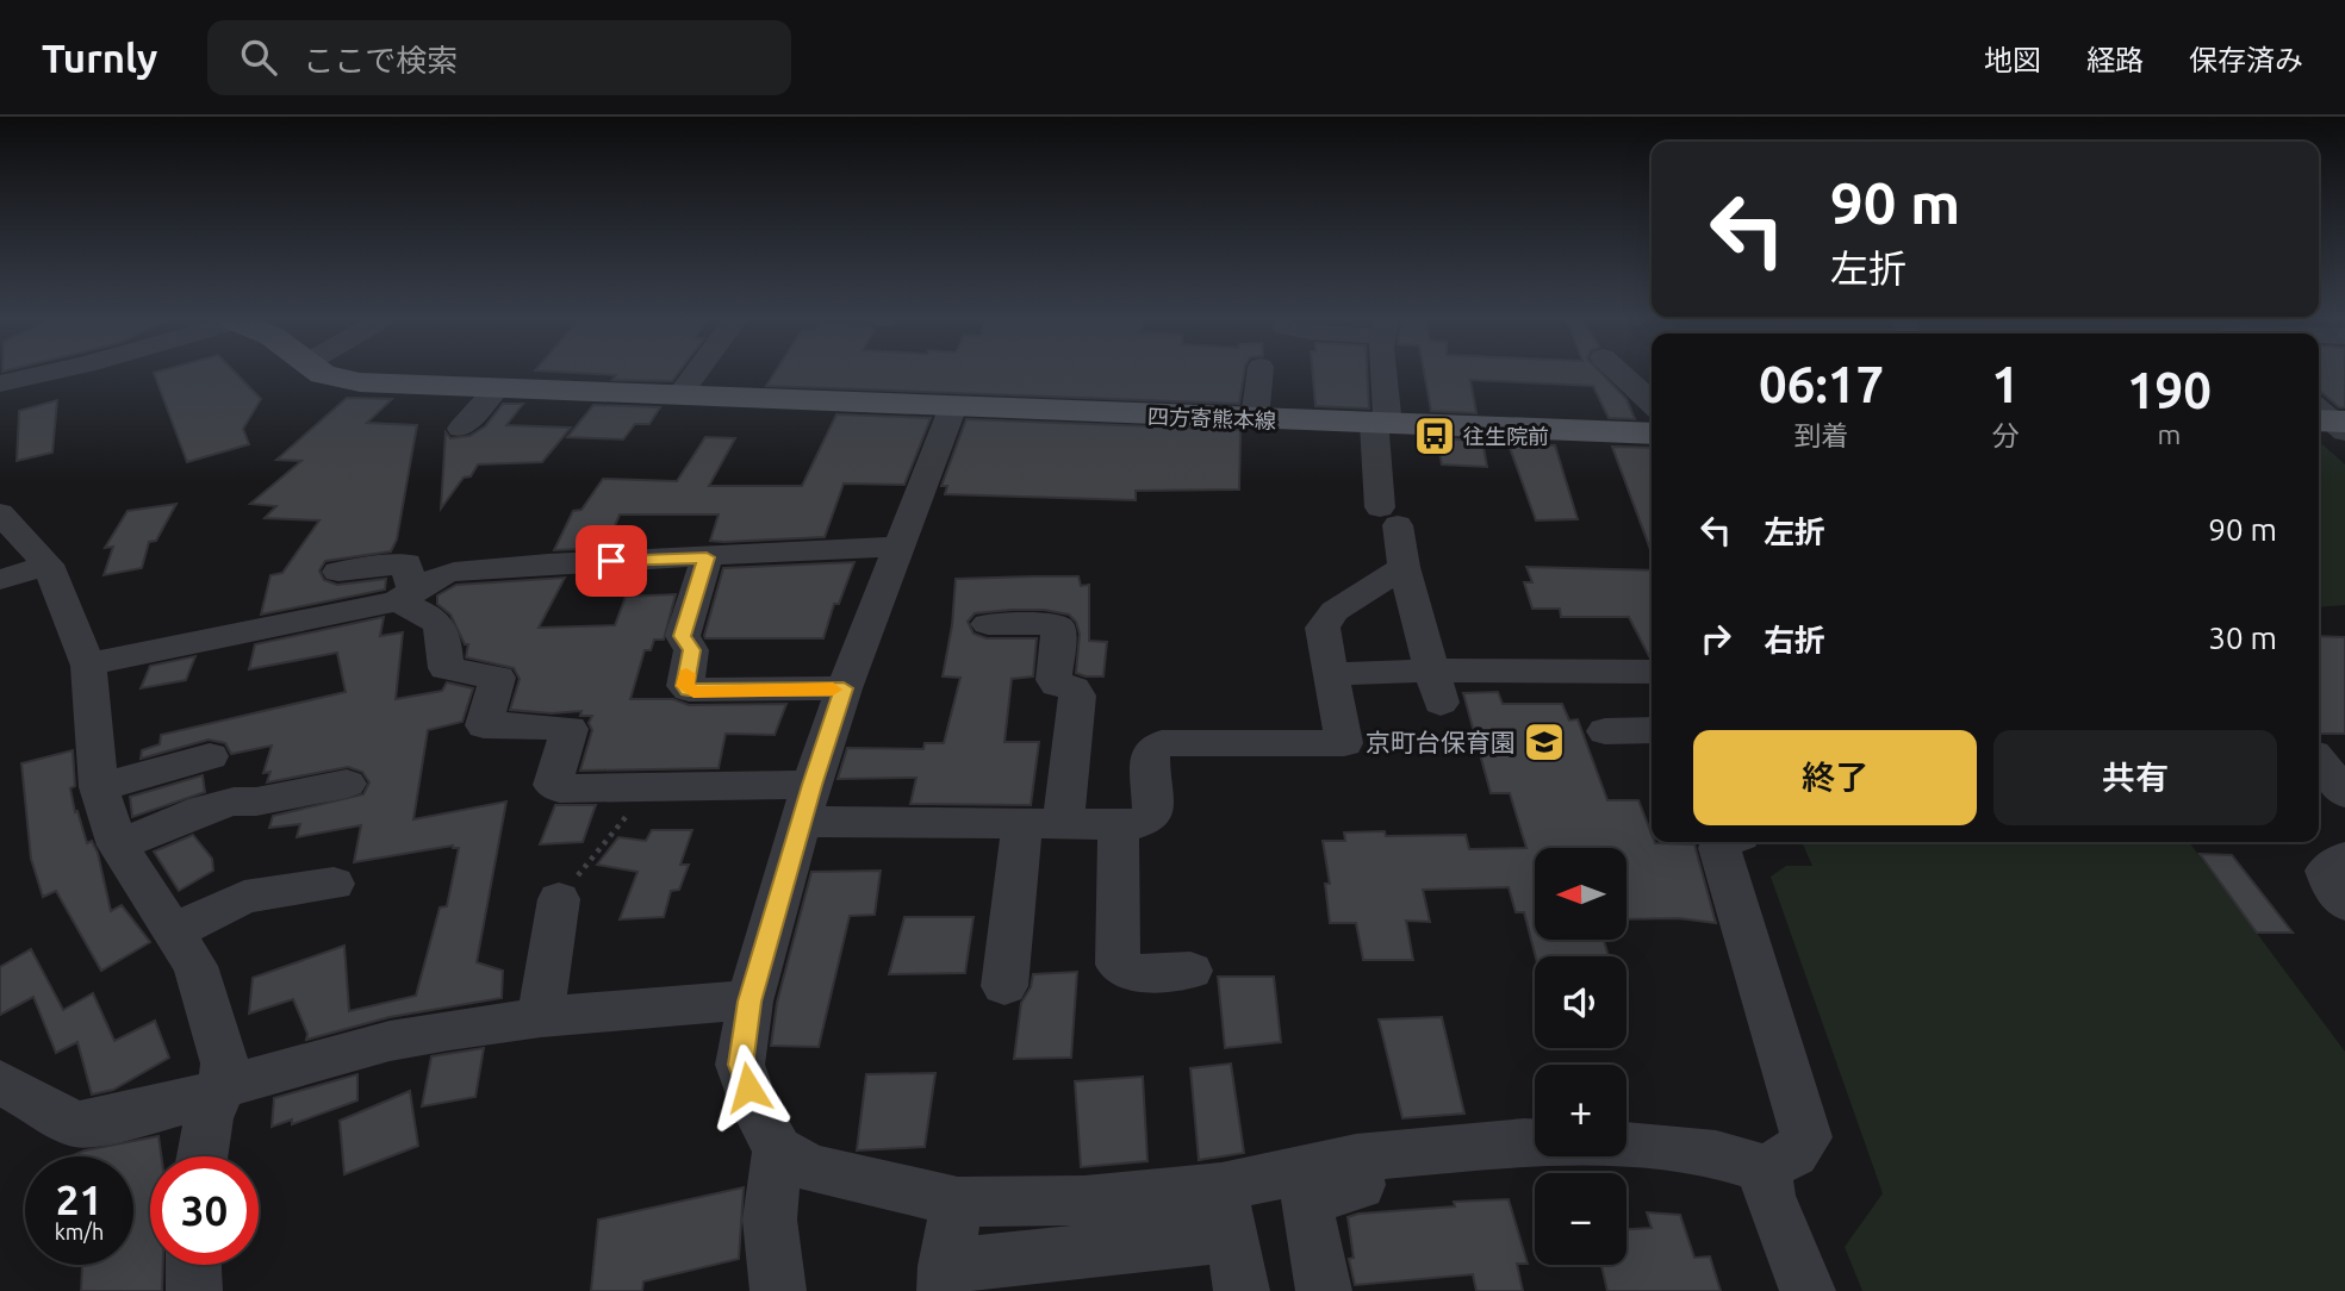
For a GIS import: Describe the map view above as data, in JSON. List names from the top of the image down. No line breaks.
{"streets":{"main road":["四方寄熊本線"]},"places":{"bus stop":["往生院前"],"school or university":["京町台保育園"]},"north":"left","page":{"header":"Turnly","search":"ここで検索","nav":["地図","経路","保存済み"],"turn":["90 m","左折"],"eta":["06:17","到着","1","分","190","m"],"list":[{"name":"左折","value":"90 m"},{"name":"右折","value":"30 m"}],"buttons":["終了","共有"],"map_buttons":["+","−"],"speed":"21 km/h","limit":"30"}}
